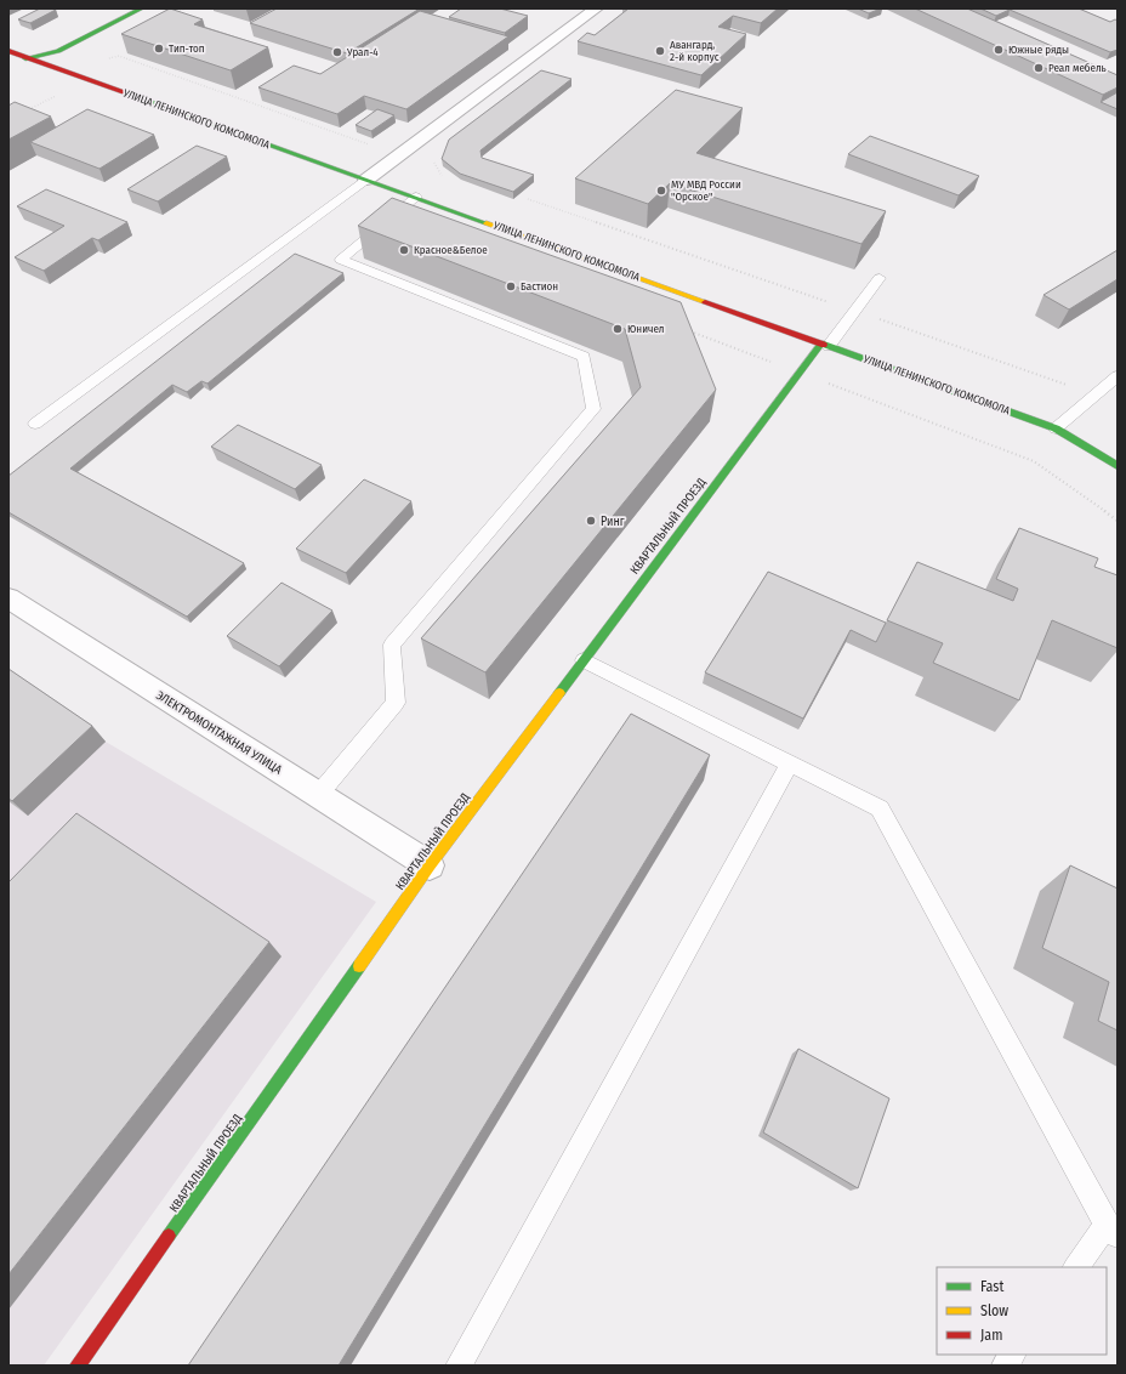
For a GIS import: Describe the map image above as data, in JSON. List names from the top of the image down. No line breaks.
{"streets":{"street":["УЛИЦА ЛЕНИНСКОГО КОМСОМОЛА","КВАРТАЛЬНЫЙ ПРОЕЗД","ЭЛЕКТРОМОНТАЖНАЯ УЛИЦА"]},"crossings":[["УЛИЦА ЛЕНИНСКОГО КОМСОМОЛА","КВАРТАЛЬНЫЙ ПРОЕЗД"],["КВАРТАЛЬНЫЙ ПРОЕЗД","ЭЛЕКТРОМОНТАЖНАЯ УЛИЦА"]],"places":["Тип-топ","Южные ряды","Авангард, 2-й корпус","Урал-4","Реал мебель","МУ МВД России \"Орское\"","Красное&Белое","Бастион","Юничел","Ринг"],"legend":["Fast","Slow","Jam"]}
